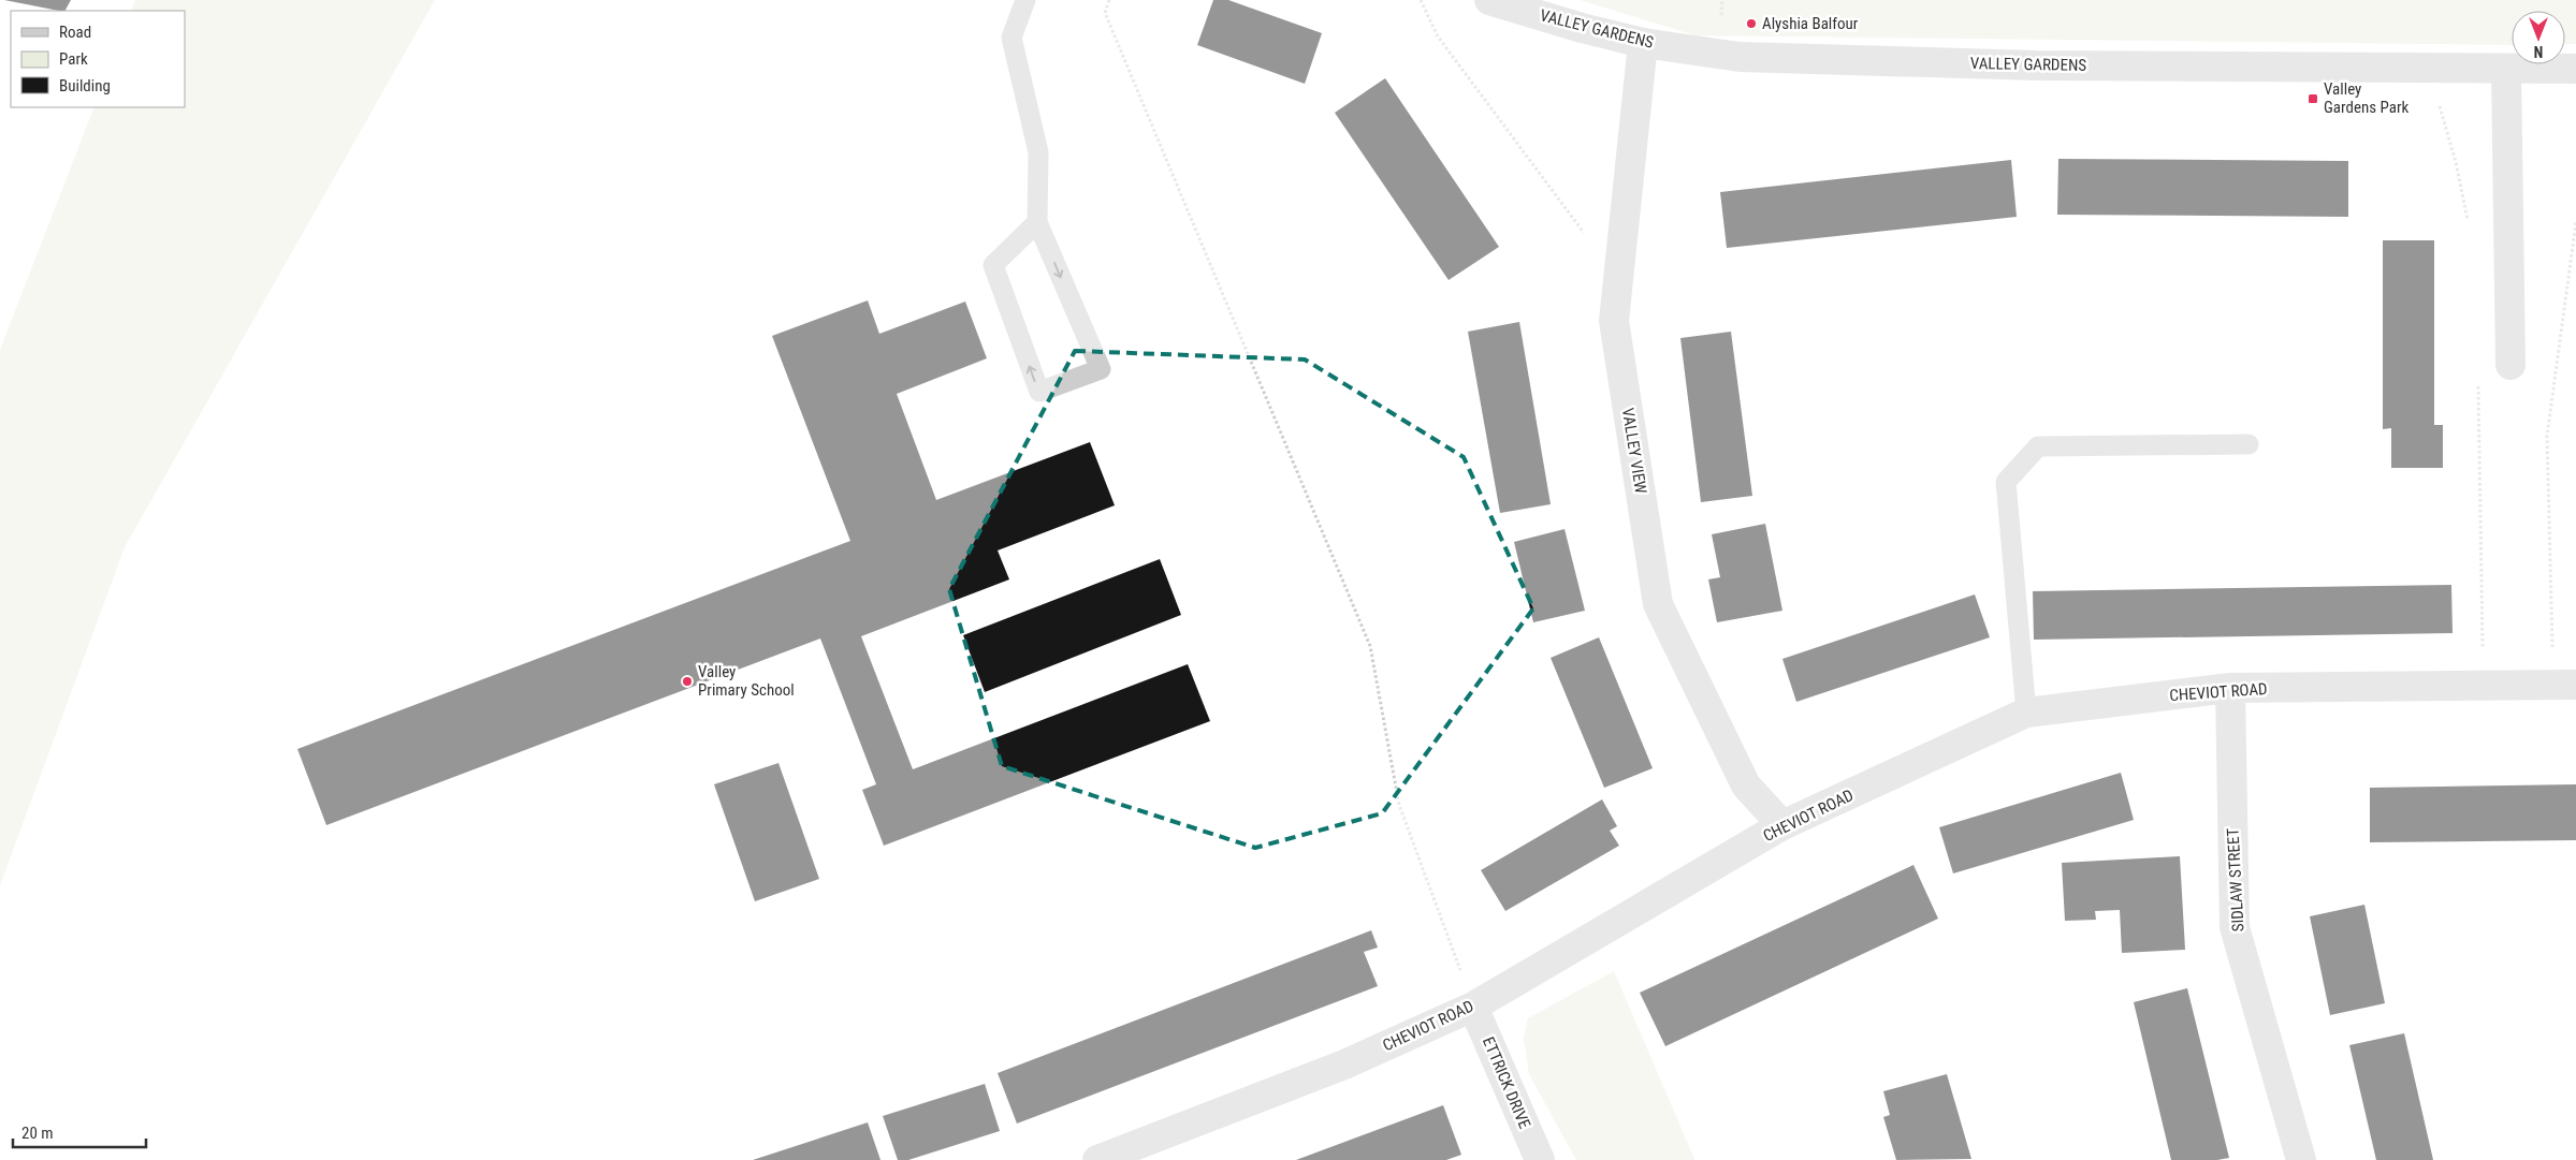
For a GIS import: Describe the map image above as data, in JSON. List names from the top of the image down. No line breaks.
{"streets":{"street":["VALLEY GARDENS","VALLEY VIEW","CHEVIOT ROAD","SIDLAW STREET","ETTRICK DRIVE"]},"crossings":[["VALLEY GARDENS","VALLEY VIEW"],["VALLEY VIEW","CHEVIOT ROAD"],["CHEVIOT ROAD","SIDLAW STREET"],["CHEVIOT ROAD","ETTRICK DRIVE"]],"places":{"other":["Alyshia Balfour","Valley Primary School"],"transit":["Valley Gardens Park"]},"legend":["Road","Park","Building"],"scale_bar":"20 m","north":"bottom"}
